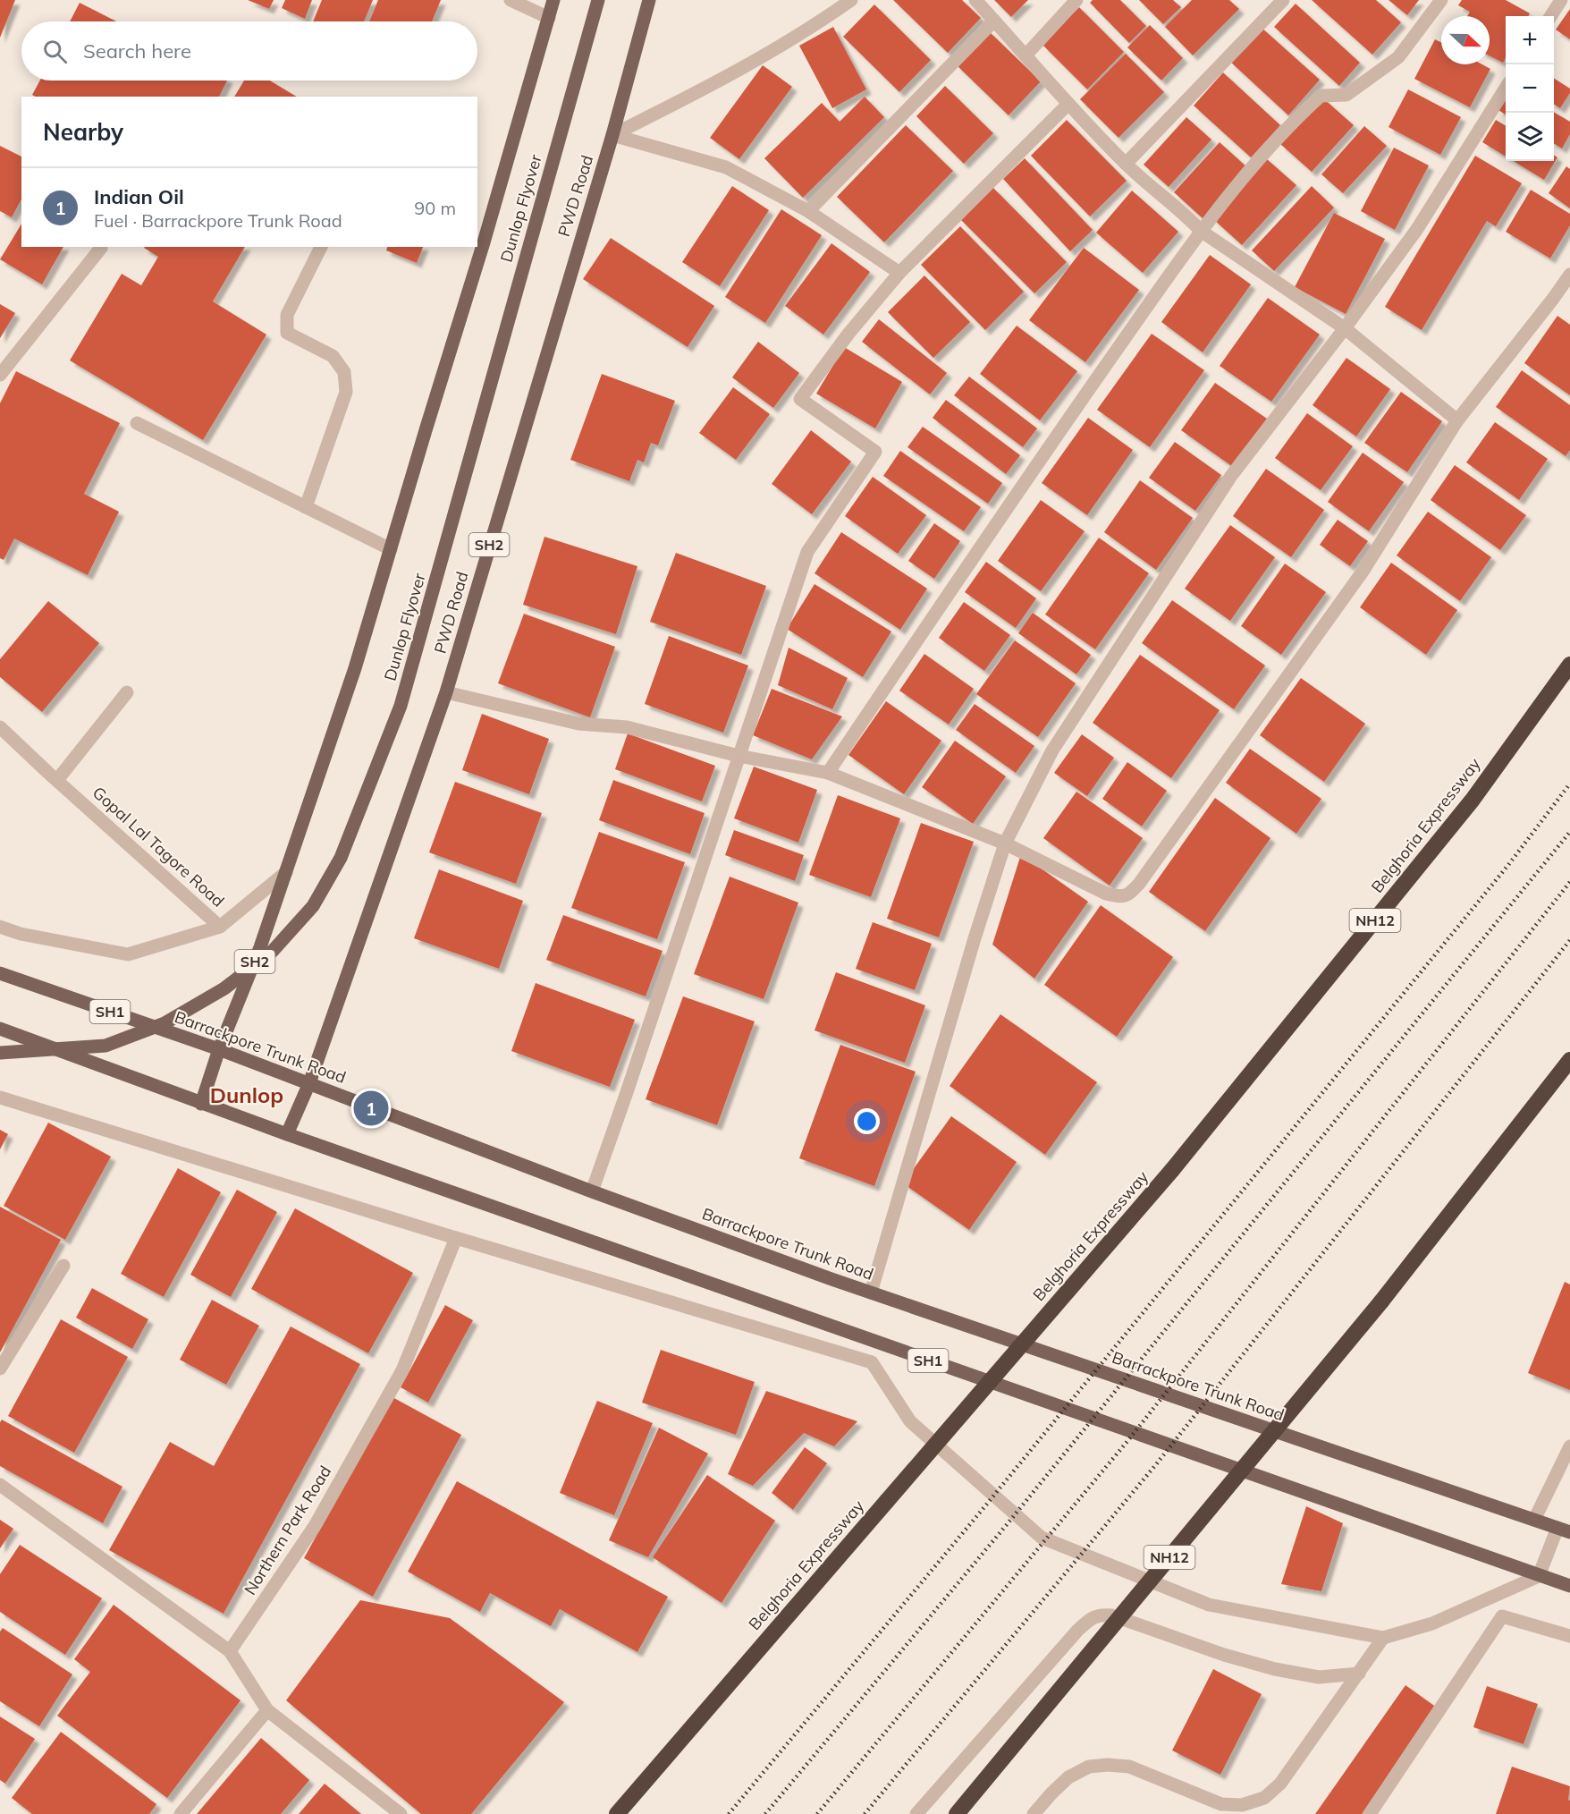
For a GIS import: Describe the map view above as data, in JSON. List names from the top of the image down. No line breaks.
{"streets":{"highway":["Belghoria Expressway","NH12"],"main road":["PWD Road","Dunlop Flyover","SH2","SH1","Barrackpore Trunk Road"],"street":["Gopal Lal Tagore Road","Northern Park Road"]},"crossings":[["PWD Road","SH1"],["PWD Road","Barrackpore Trunk Road"],["SH2","SH1"],["SH2","Barrackpore Trunk Road"]],"districts":["Dunlop"],"north":"right","page":{"map_buttons":["+","−"],"search":"Search here","heading":"Nearby","list":[{"mark":"1","name":"Indian Oil","note":"Fuel · Barrackpore Trunk Road","value":"90 m"}],"pins":"1"}}
